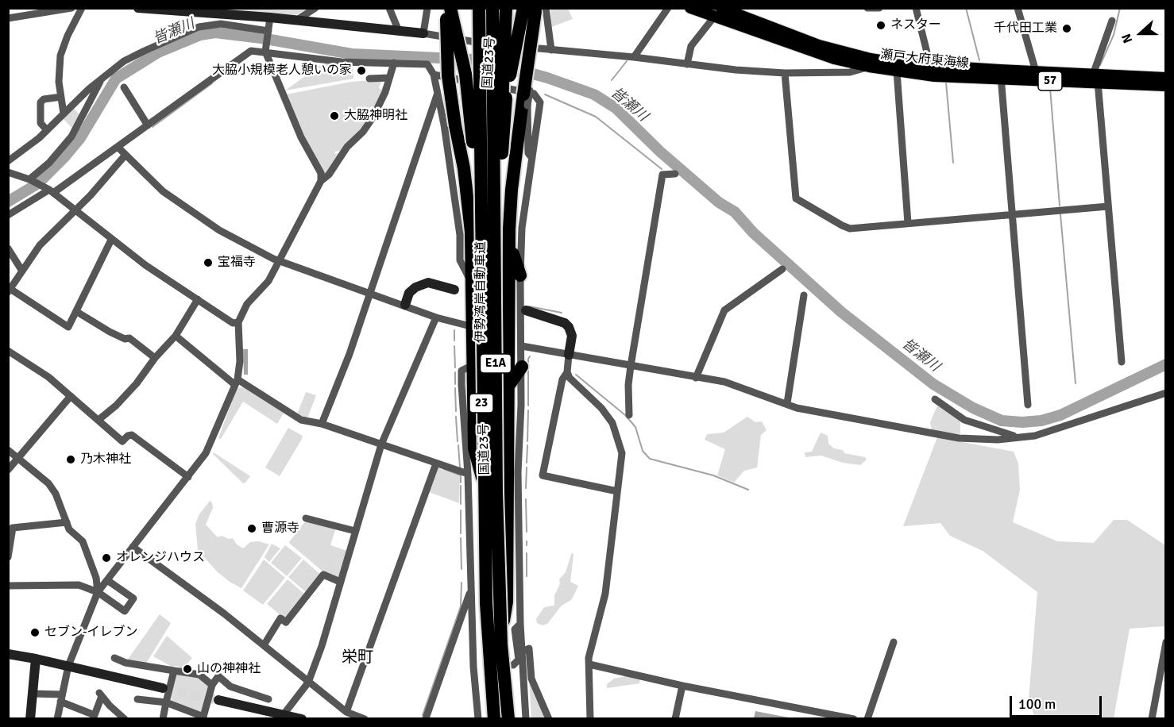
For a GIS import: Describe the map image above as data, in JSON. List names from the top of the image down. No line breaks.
{"streets":{"highway":["国道23号","伊勢湾岸自動車道","E1A","23"],"main road":["瀬戸大府東海線","57"]},"crossings":[["国道23号","伊勢湾岸自動車道"],["国道23号","23"]],"districts":["栄町"],"water":["皆瀬川"],"places":["ネスター","千代田工業","大脇小規模老人憩いの家","大脇神明社","宝福寺","乃木神社","曹源寺","オレンジハウス","セブン-イレブン","山の神神社"],"scale_bar":"100 m","north":"left"}
